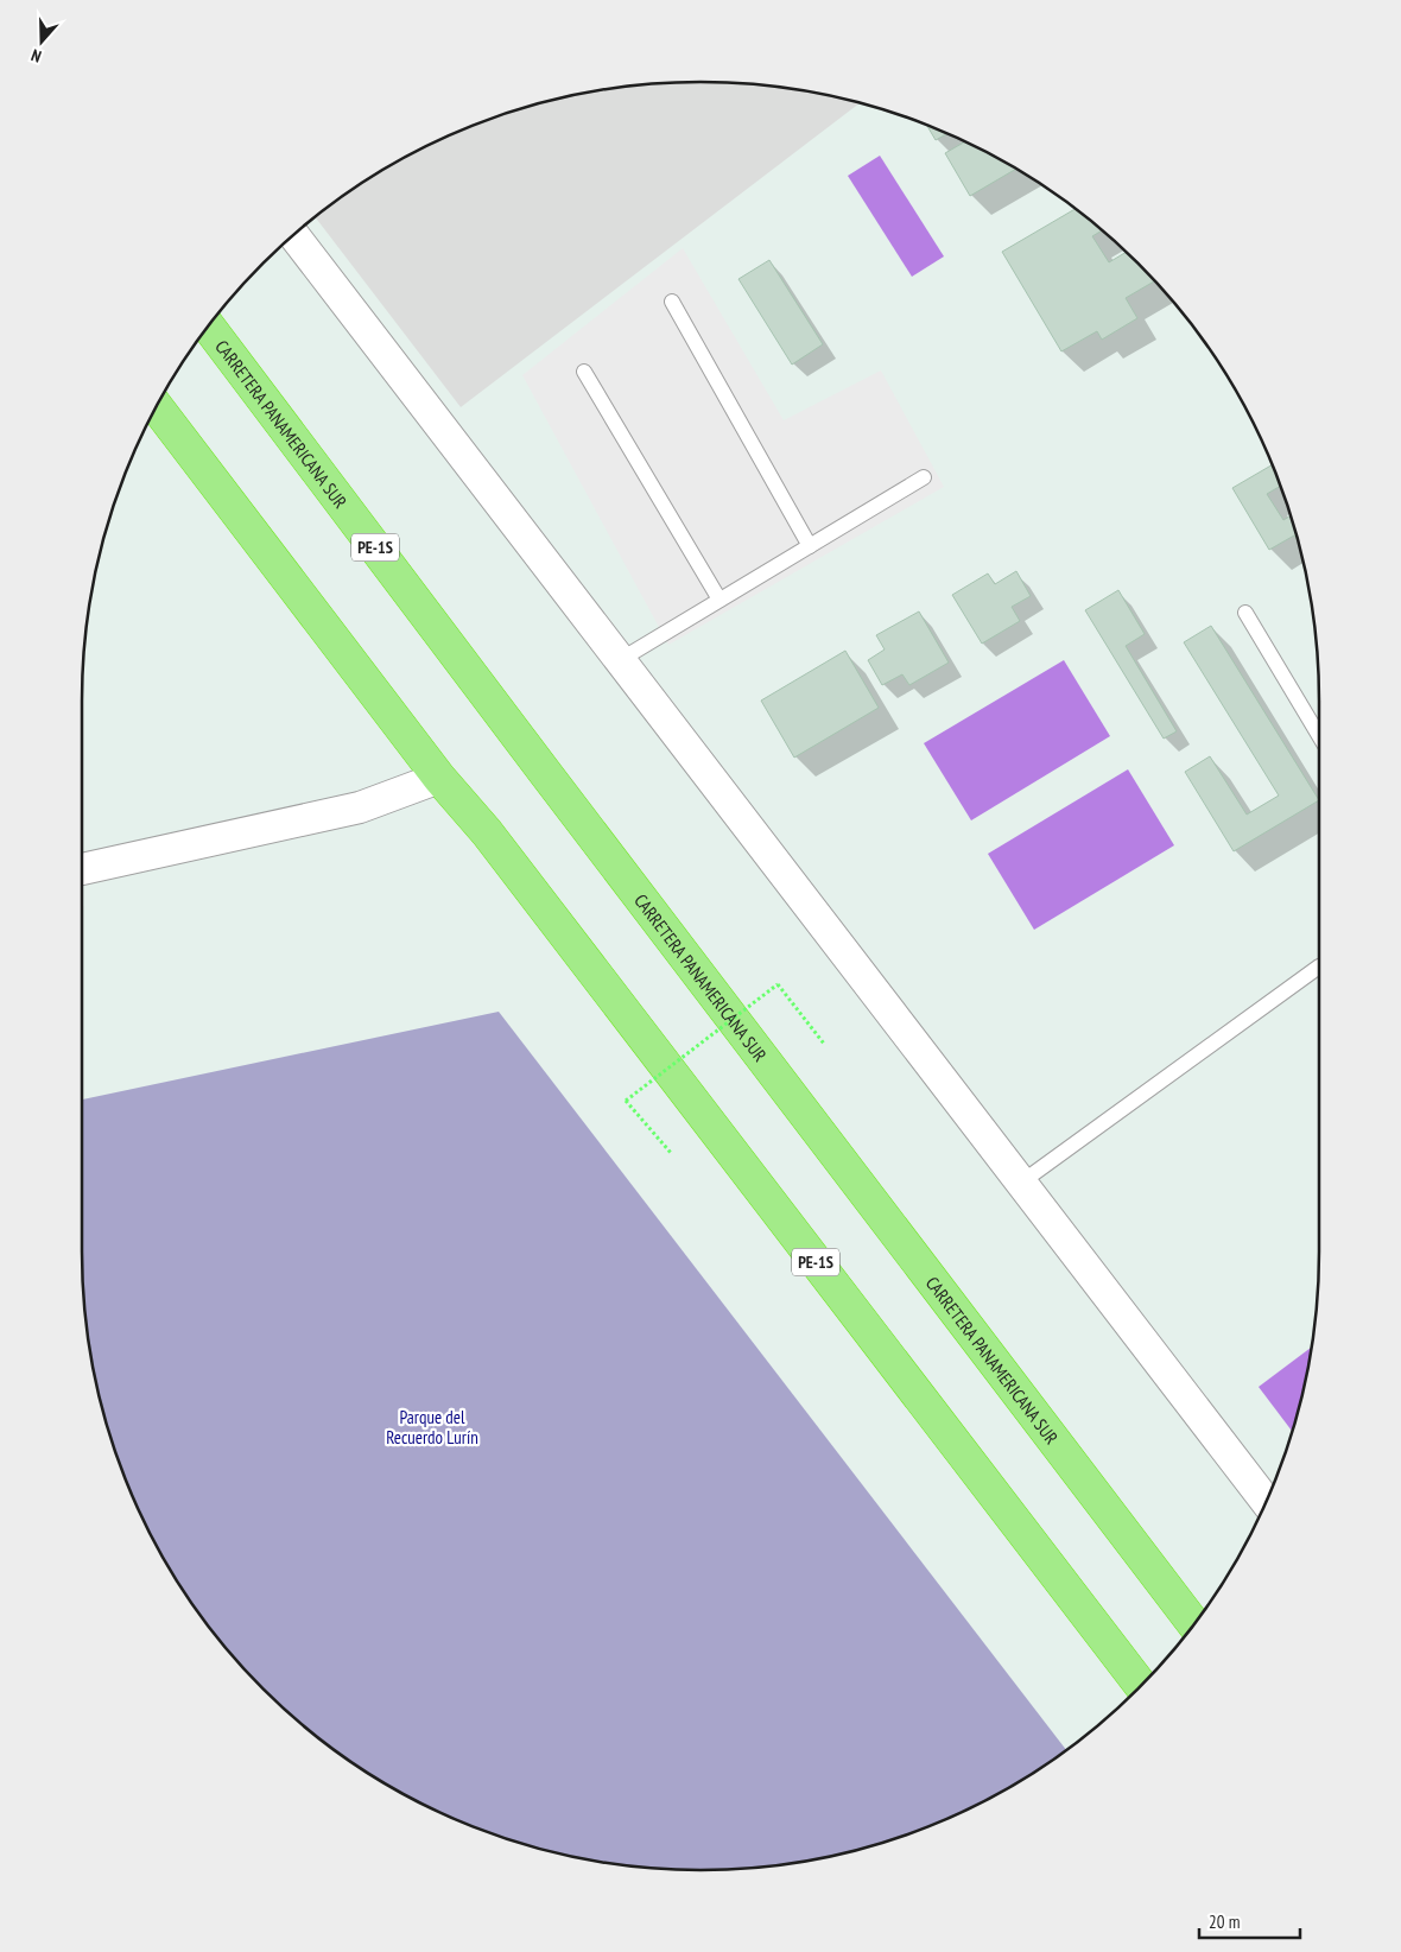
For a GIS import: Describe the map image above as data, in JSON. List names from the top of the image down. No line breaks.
{"streets":{"highway":["CARRETERA PANAMERICANA SUR","PE-1S"]},"parks":["Parque del Recuerdo Lurín"],"scale_bar":"20 m","north":"bottom"}
